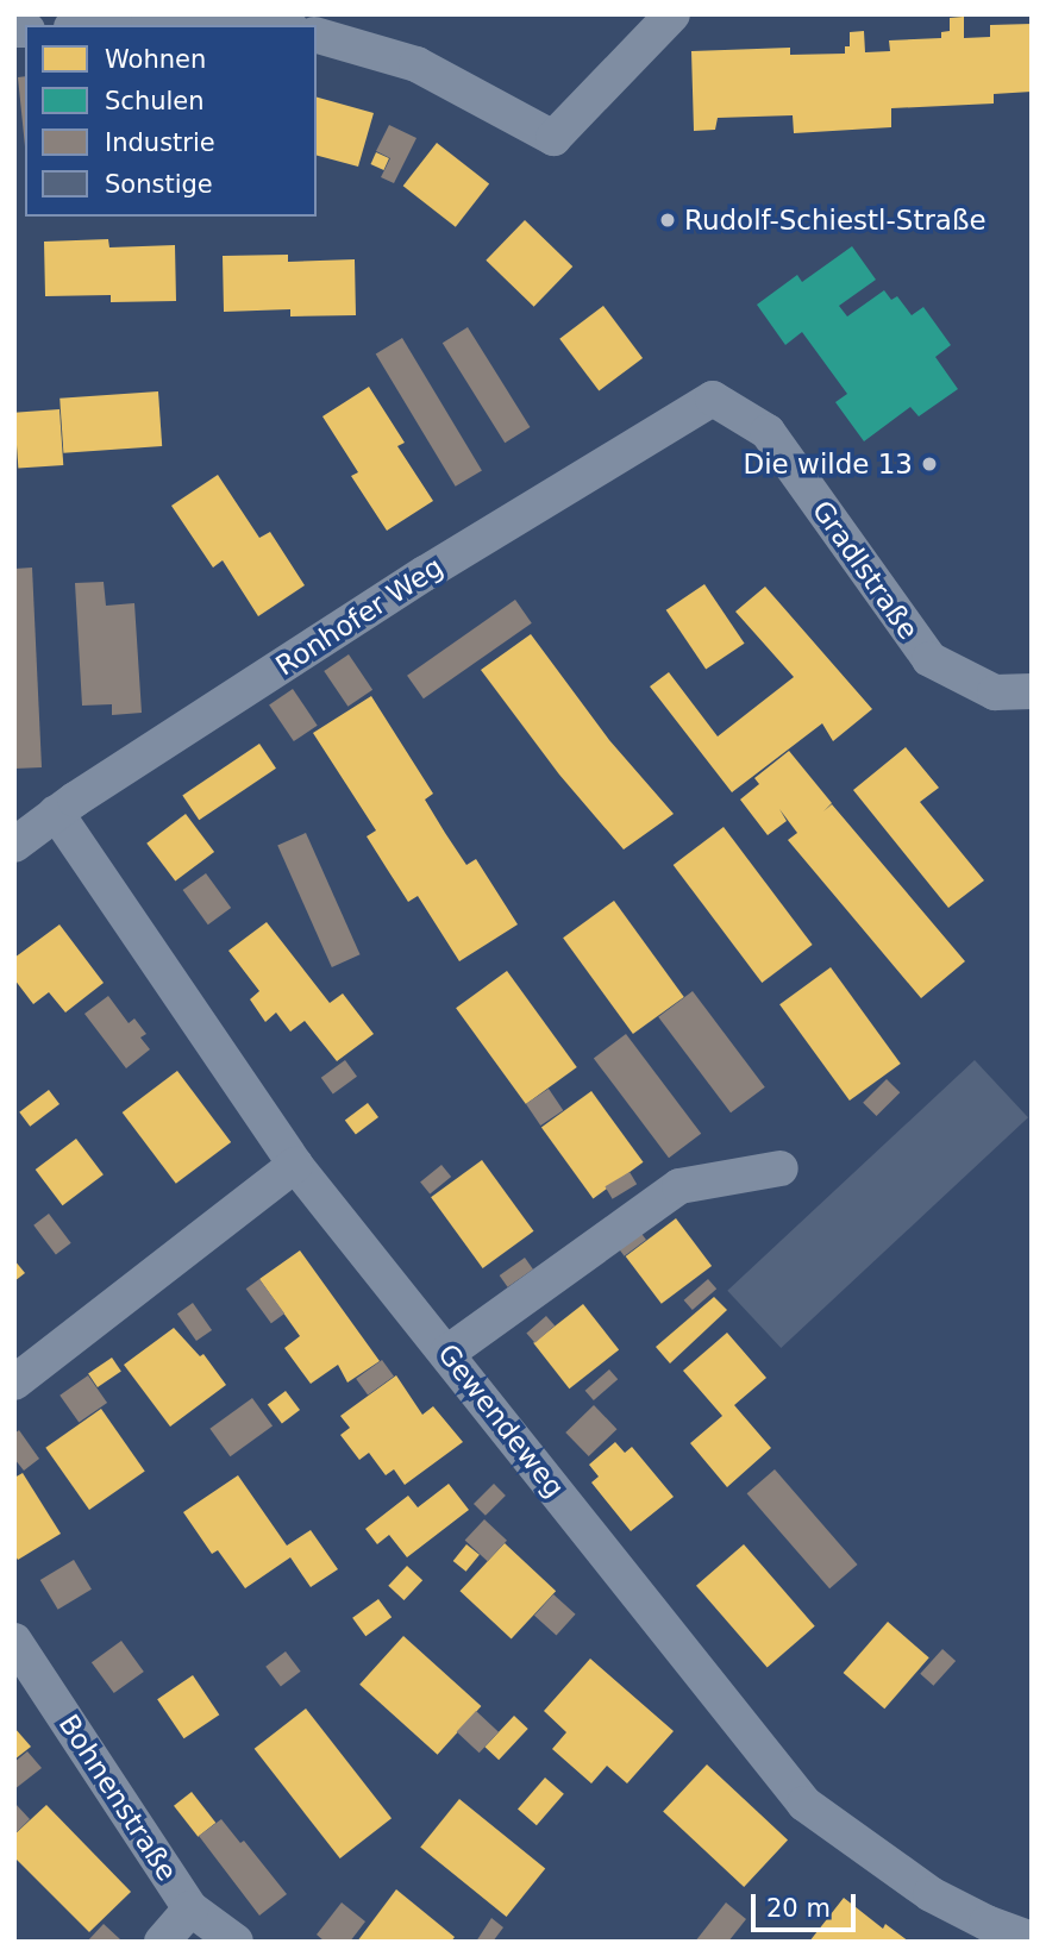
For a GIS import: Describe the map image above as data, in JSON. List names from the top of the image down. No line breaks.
{"streets":{"street":["Gradlstraße","Ronhofer Weg","Gewendeweg","Bohnenstraße"]},"crossings":[["Gradlstraße","Ronhofer Weg"],["Ronhofer Weg","Gewendeweg"]],"places":["Rudolf-Schiestl-Straße","Die wilde 13"],"legend":["Wohnen","Schulen","Industrie","Sonstige"],"scale_bar":"20 m"}
